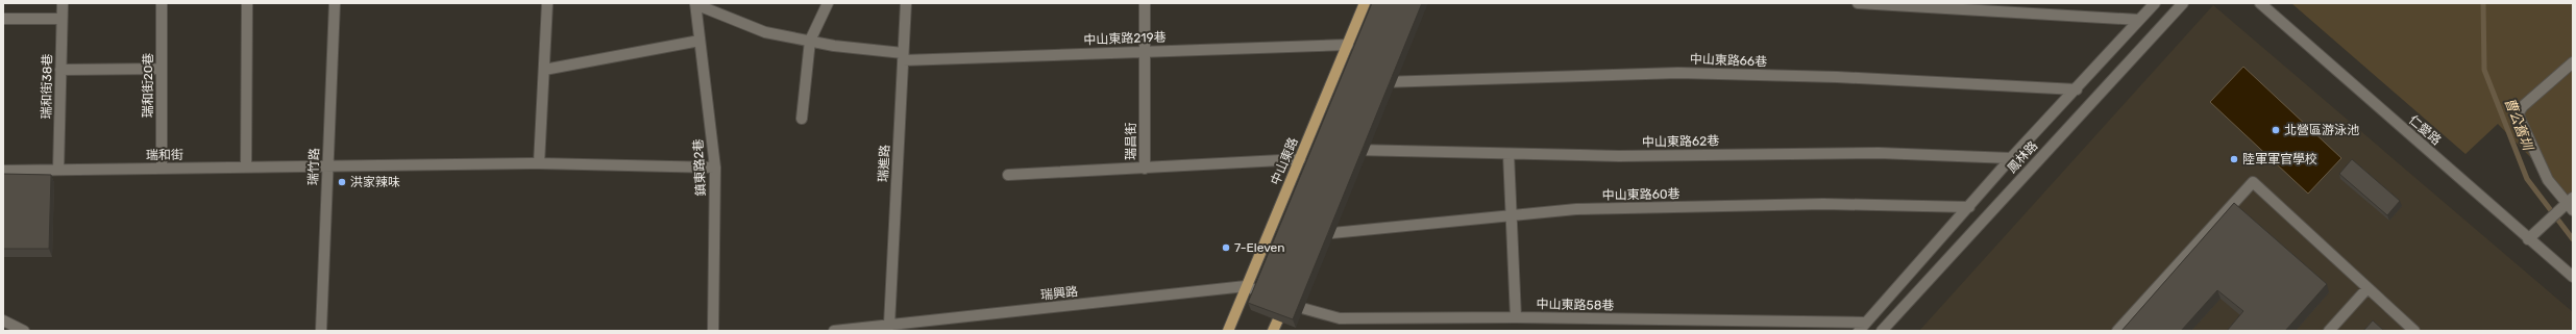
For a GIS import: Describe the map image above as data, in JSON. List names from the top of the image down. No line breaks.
{"streets":{"main road":["中山東路"],"street":["中山東路219巷","中山東路66巷","瑞和街20巷","瑞和街38巷","仁愛路","瑞昌街","中山東路62巷","瑞和街","鳳林路","瑞進路","瑞竹路","鎮東路2巷","中山東路60巷","瑞興路","中山東路58巷"]},"crossings":[["中山東路219巷","瑞昌街"],["中山東路219巷","中山東路"],["中山東路219巷","瑞進路"],["中山東路219巷","鎮東路2巷"],["中山東路66巷","鳳林路"],["瑞和街20巷","瑞和街"],["瑞和街38巷","瑞和街"],["中山東路62巷","鳳林路"],["瑞和街","瑞竹路"],["瑞和街","鎮東路2巷"],["鳳林路","中山東路60巷"],["鳳林路","中山東路58巷"],["中山東路","瑞興路"],["瑞進路","瑞興路"]],"water":["曹公舊圳"],"places":["北營區游泳池","陸軍軍官學校","洪家辣味","7-Eleven"]}
